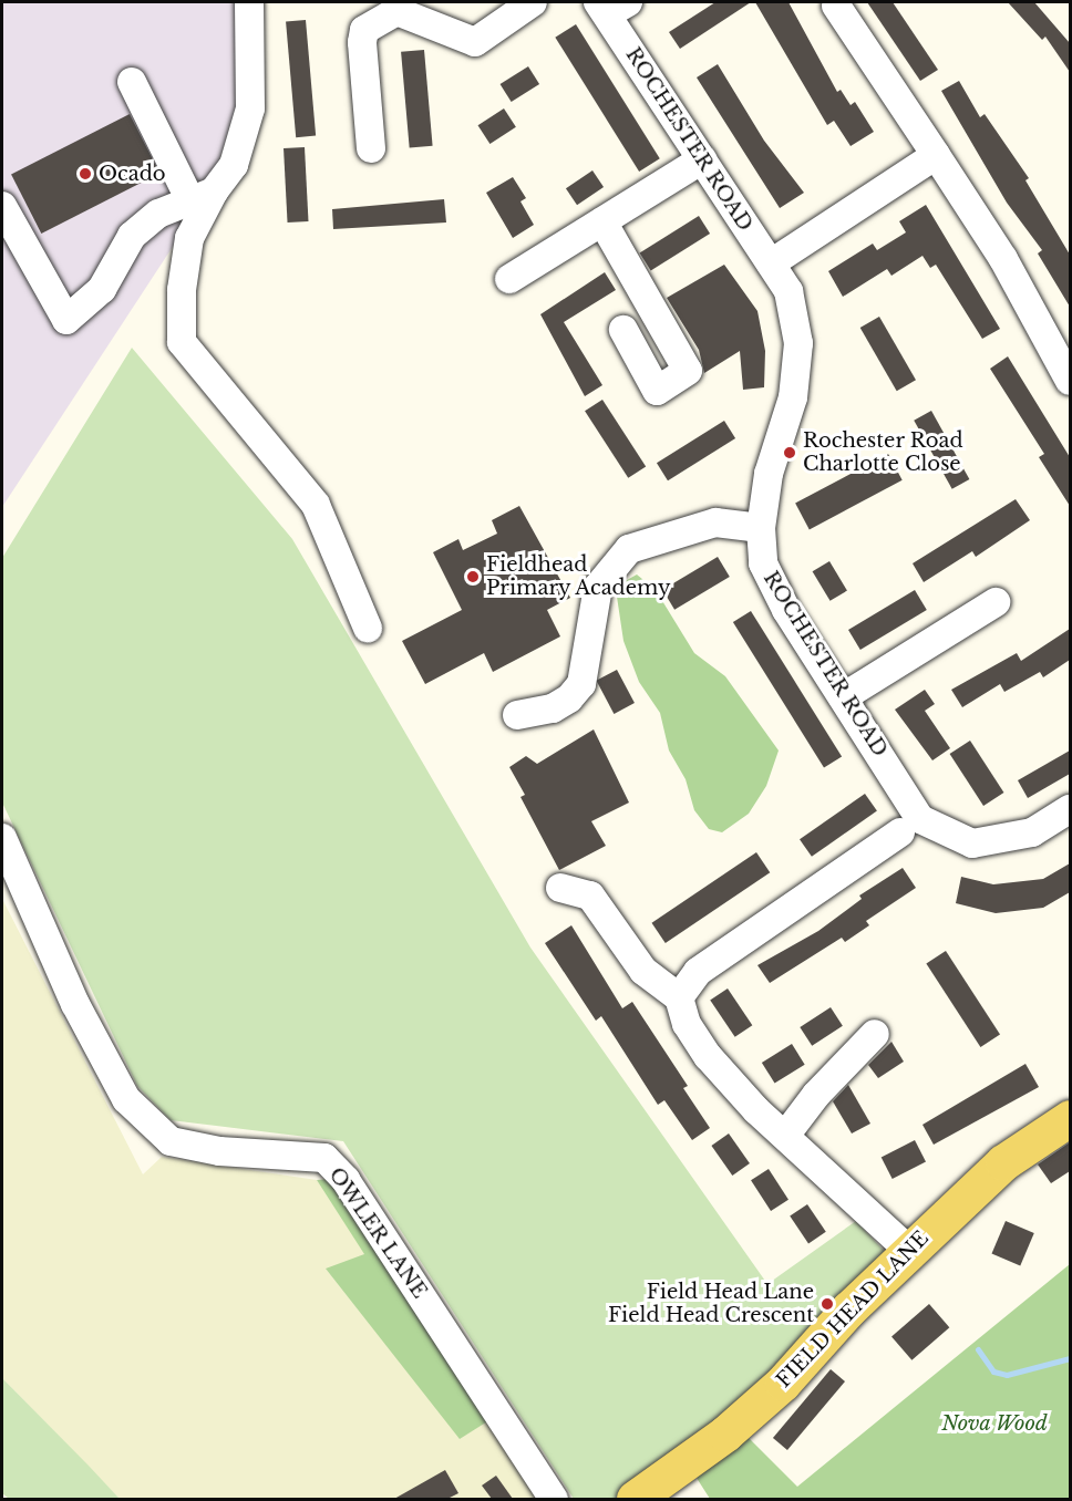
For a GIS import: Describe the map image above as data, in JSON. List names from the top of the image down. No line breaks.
{"streets":{"main road":["FIELD HEAD LANE"],"street":["ROCHESTER ROAD","OWLER LANE"]},"parks":["Nova Wood"],"places":["Ocado","Rochester Road Charlotte Close","Fieldhead Primary Academy","Field Head Lane Field Head Crescent"]}
